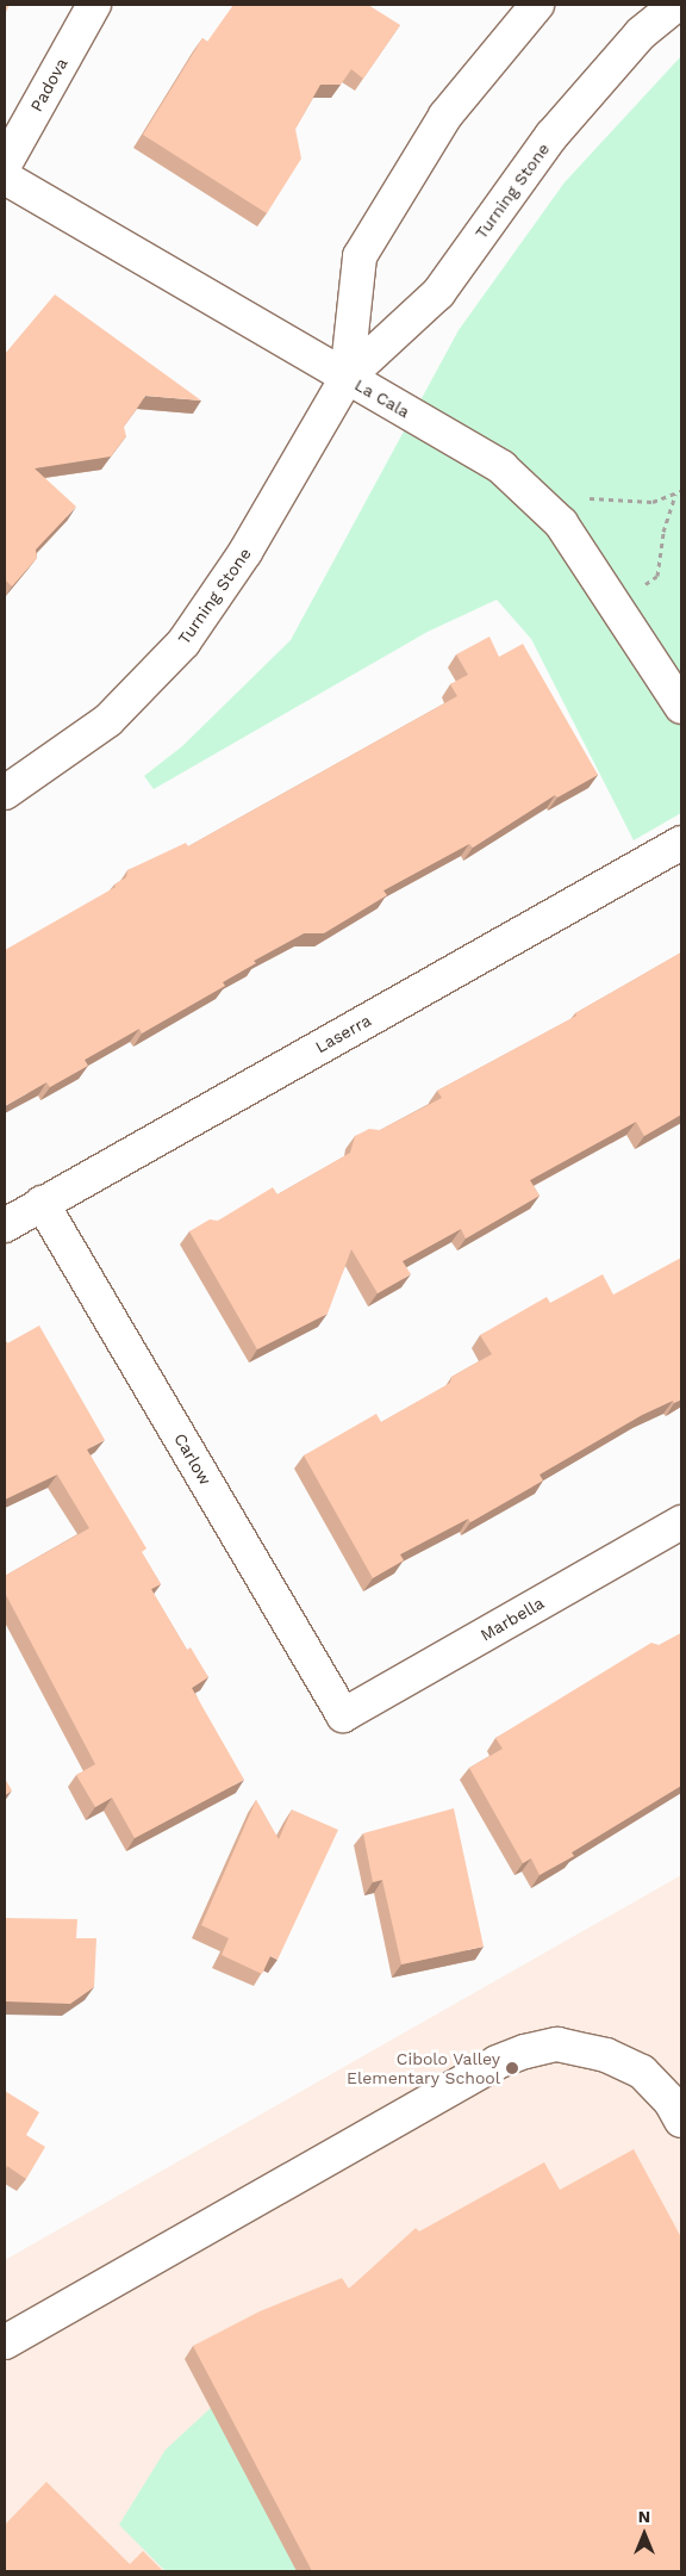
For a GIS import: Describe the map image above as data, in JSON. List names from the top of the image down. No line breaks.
{"streets":{"street":["Padova","Turning Stone","La Cala","Laserra","Carlow","Marbella"]},"crossings":[["Turning Stone","La Cala"],["Laserra","Carlow"],["Carlow","Marbella"]],"places":["Cibolo Valley Elementary School"],"north":"top"}
